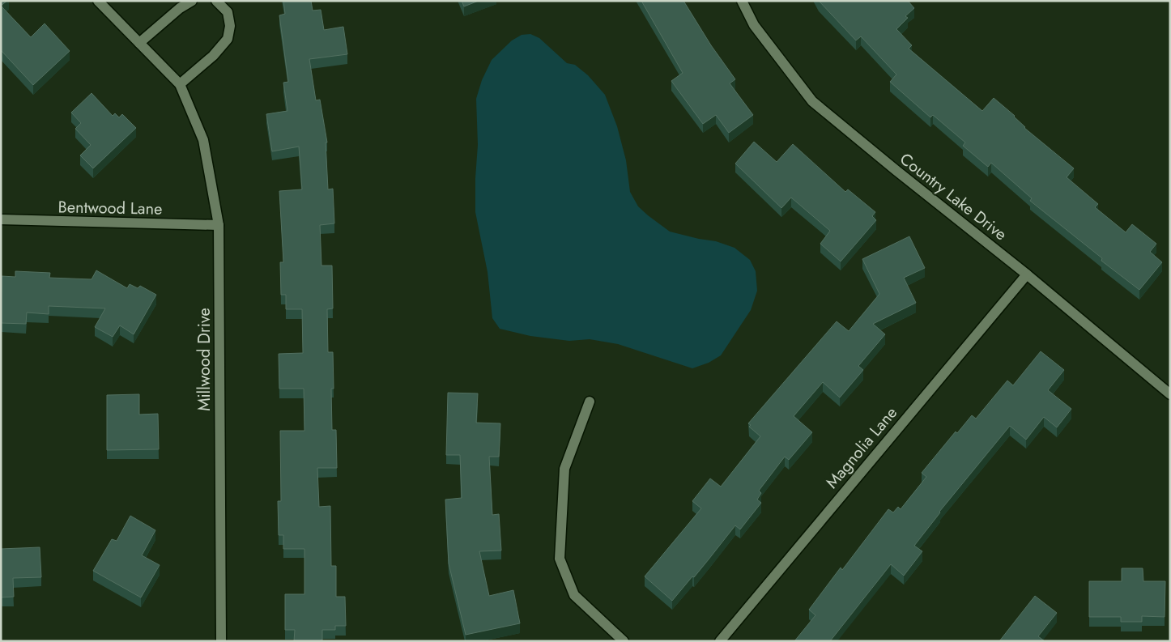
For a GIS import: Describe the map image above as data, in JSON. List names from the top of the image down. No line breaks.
{"streets":{"street":["Country Lake Drive","Bentwood Lane","Millwood Drive","Magnolia Lane"]},"crossings":[["Country Lake Drive","Magnolia Lane"],["Bentwood Lane","Millwood Drive"]]}
